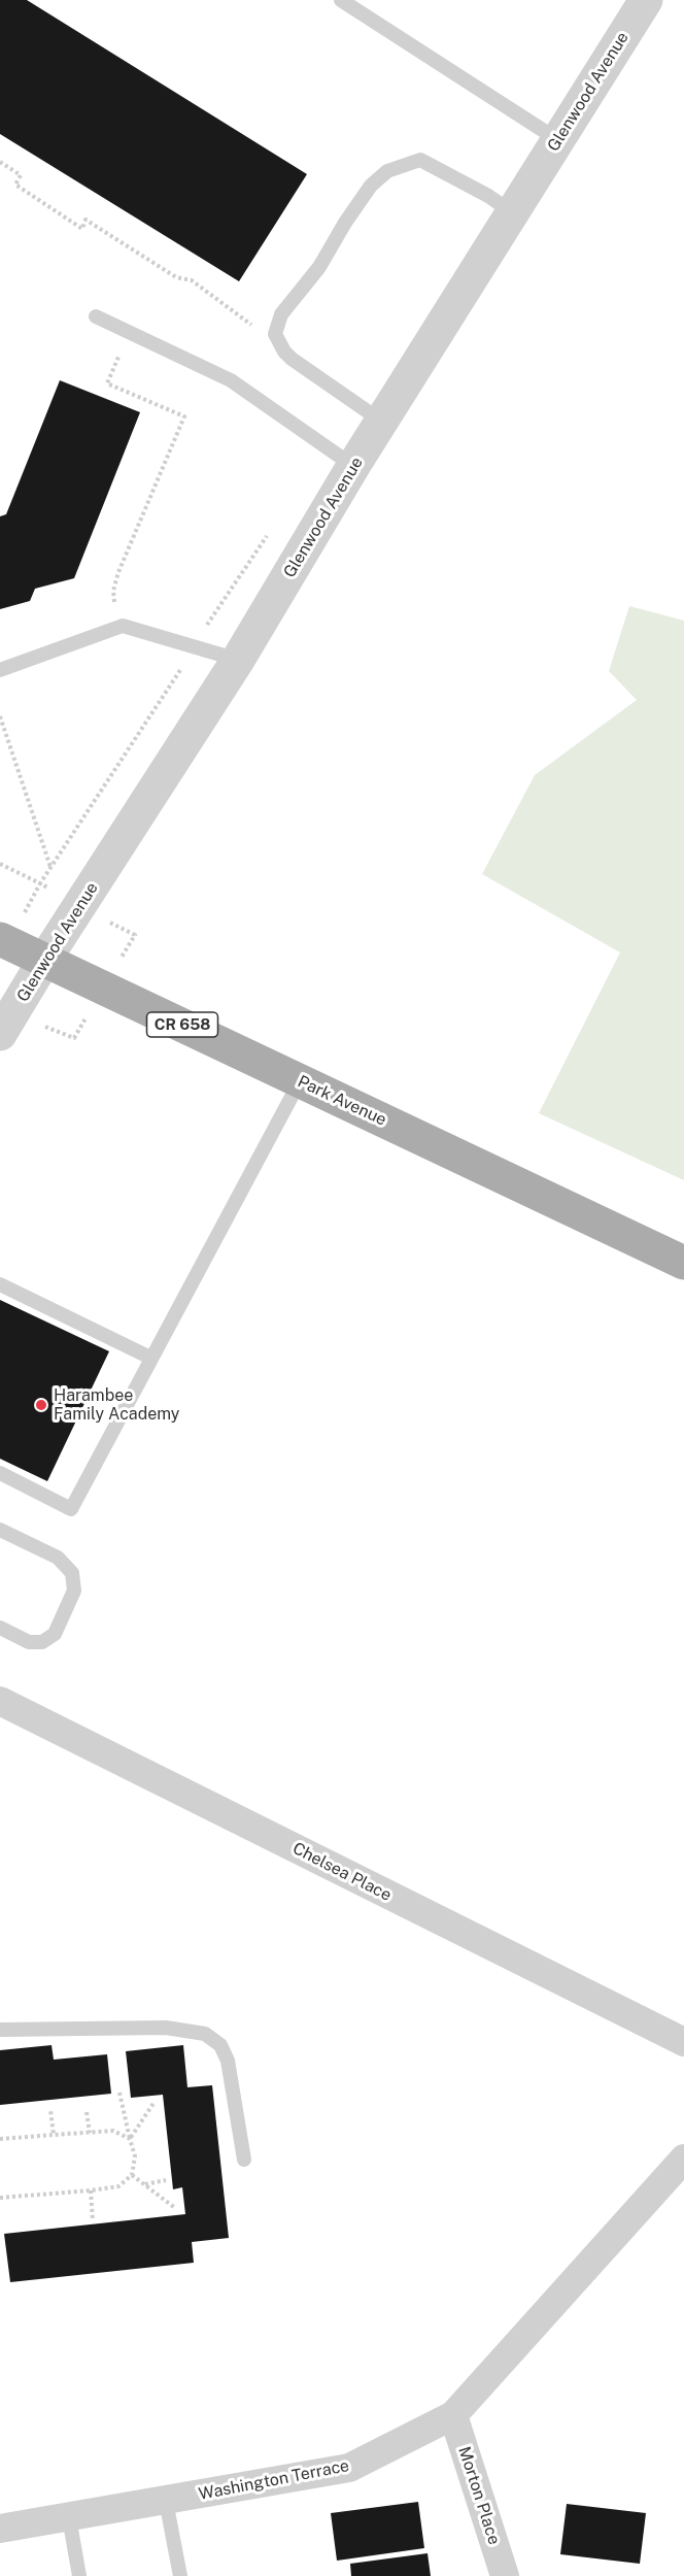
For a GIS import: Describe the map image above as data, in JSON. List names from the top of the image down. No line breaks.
{"streets":{"main road":["CR 658","Park Avenue"],"street":["Glenwood Avenue","Chelsea Place","Washington Terrace","Morton Place"]},"crossings":[["Glenwood Avenue","Park Avenue"],["Washington Terrace","Morton Place"]],"places":["Harambee Family Academy"]}
